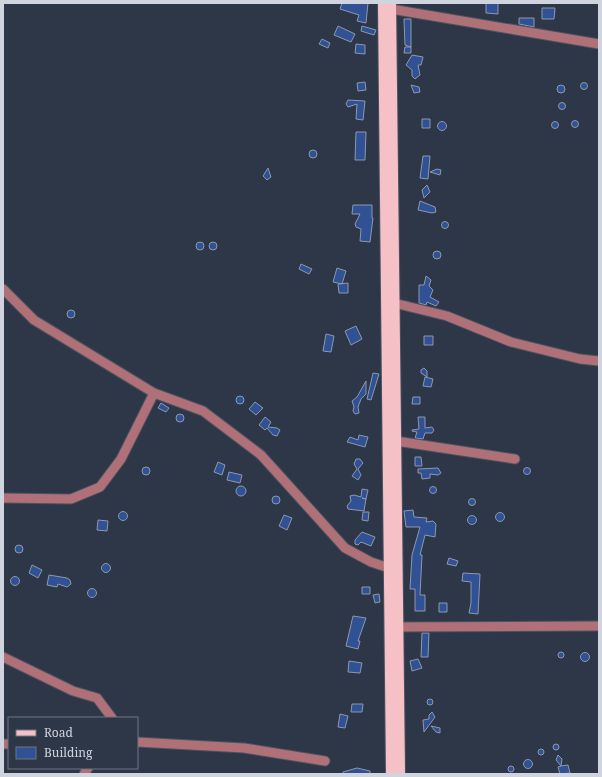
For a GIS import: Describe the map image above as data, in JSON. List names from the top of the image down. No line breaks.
{"legend":["Road","Building"]}
